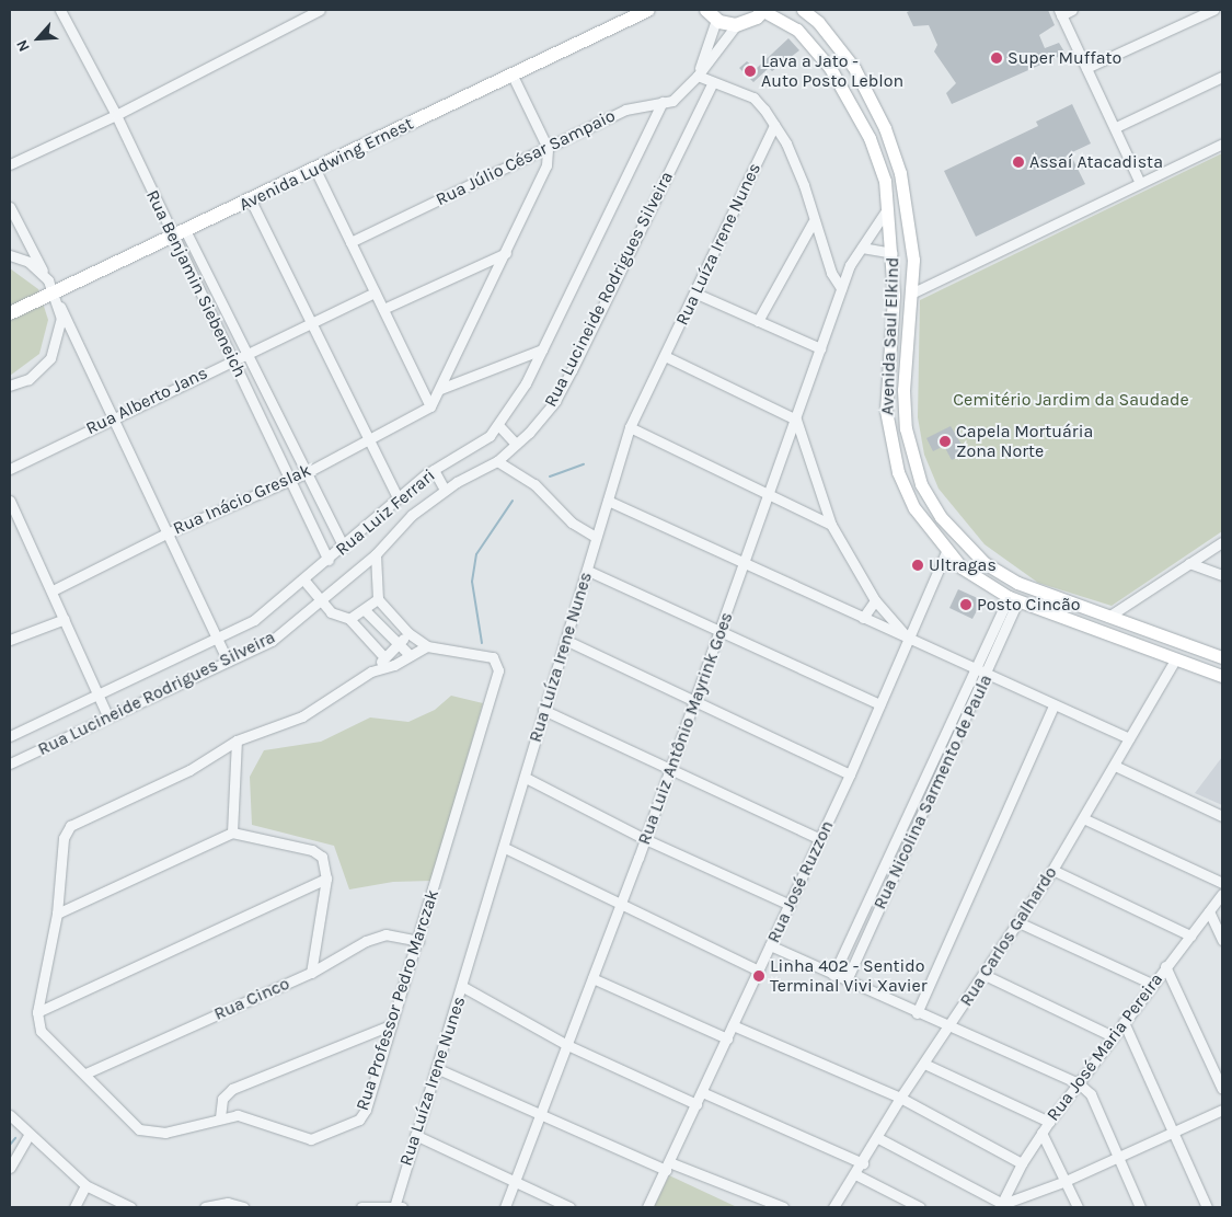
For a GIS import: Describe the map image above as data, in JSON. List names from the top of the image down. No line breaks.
{"streets":{"highway":["Avenida Ludwing Ernest"],"main road":["Avenida Saul Elkind"],"street":["Rua Júlio César Sampaio","Rua Luíza Irene Nunes","Rua Benjamin Siebeneich","Rua Lucineide Rodrigues Silveira","Rua Alberto Jans","Rua Inácio Greslak","Rua Luiz Ferrari","Rua Luiz Antônio Mayrink Goes","Rua Nicolina Sarmento de Paula","Rua José Ruzzon","Rua Carlos Galhardo","Rua Cinco","Rua Professor Pedro Marczak","Rua José Maria Pereira"]},"crossings":[["Rua Júlio César Sampaio","Rua Luiz Ferrari"],["Avenida Ludwing Ernest","Rua Benjamin Siebeneich"],["Rua Benjamin Siebeneich","Rua Alberto Jans"],["Rua Benjamin Siebeneich","Rua Inácio Greslak"],["Rua Benjamin Siebeneich","Rua Luiz Ferrari"],["Avenida Saul Elkind","Rua Luiz Antônio Mayrink Goes"],["Avenida Saul Elkind","Rua Nicolina Sarmento de Paula"],["Avenida Saul Elkind","Rua José Ruzzon"],["Avenida Saul Elkind","Rua Carlos Galhardo"],["Rua Cinco","Rua Professor Pedro Marczak"]],"parks":["Cemitério Jardim da Saudade"],"places":["Super Muffato","Lava a Jato - Auto Posto Leblon","Assaí Atacadista","Capela Mortuária Zona Norte","Ultragas","Posto Cincão","Linha 402 - Sentido Terminal Vivi Xavier"],"north":"bottom left"}
